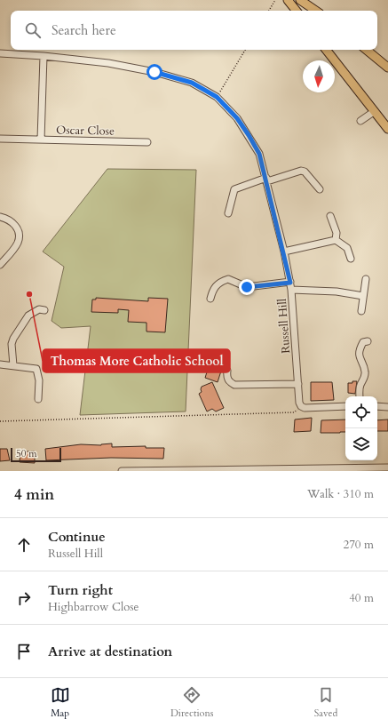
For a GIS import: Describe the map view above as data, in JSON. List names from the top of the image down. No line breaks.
{"streets":{"street":["Oscar Close","Russell Hill"]},"crossings":[["Oscar Close","Russell Hill"]],"places":["Thomas More Catholic School"],"scale_bar":"50 m","north":"bottom","page":{"search":"Search here","scale":"50 m","heading":["4 min","Walk · 310 m"],"list":[["Continue","Russell Hill","270 m"],["Turn right","Highbarrow Close","40 m"],"Arrive at destination"],"nav":["Map","Directions","Saved"]}}
